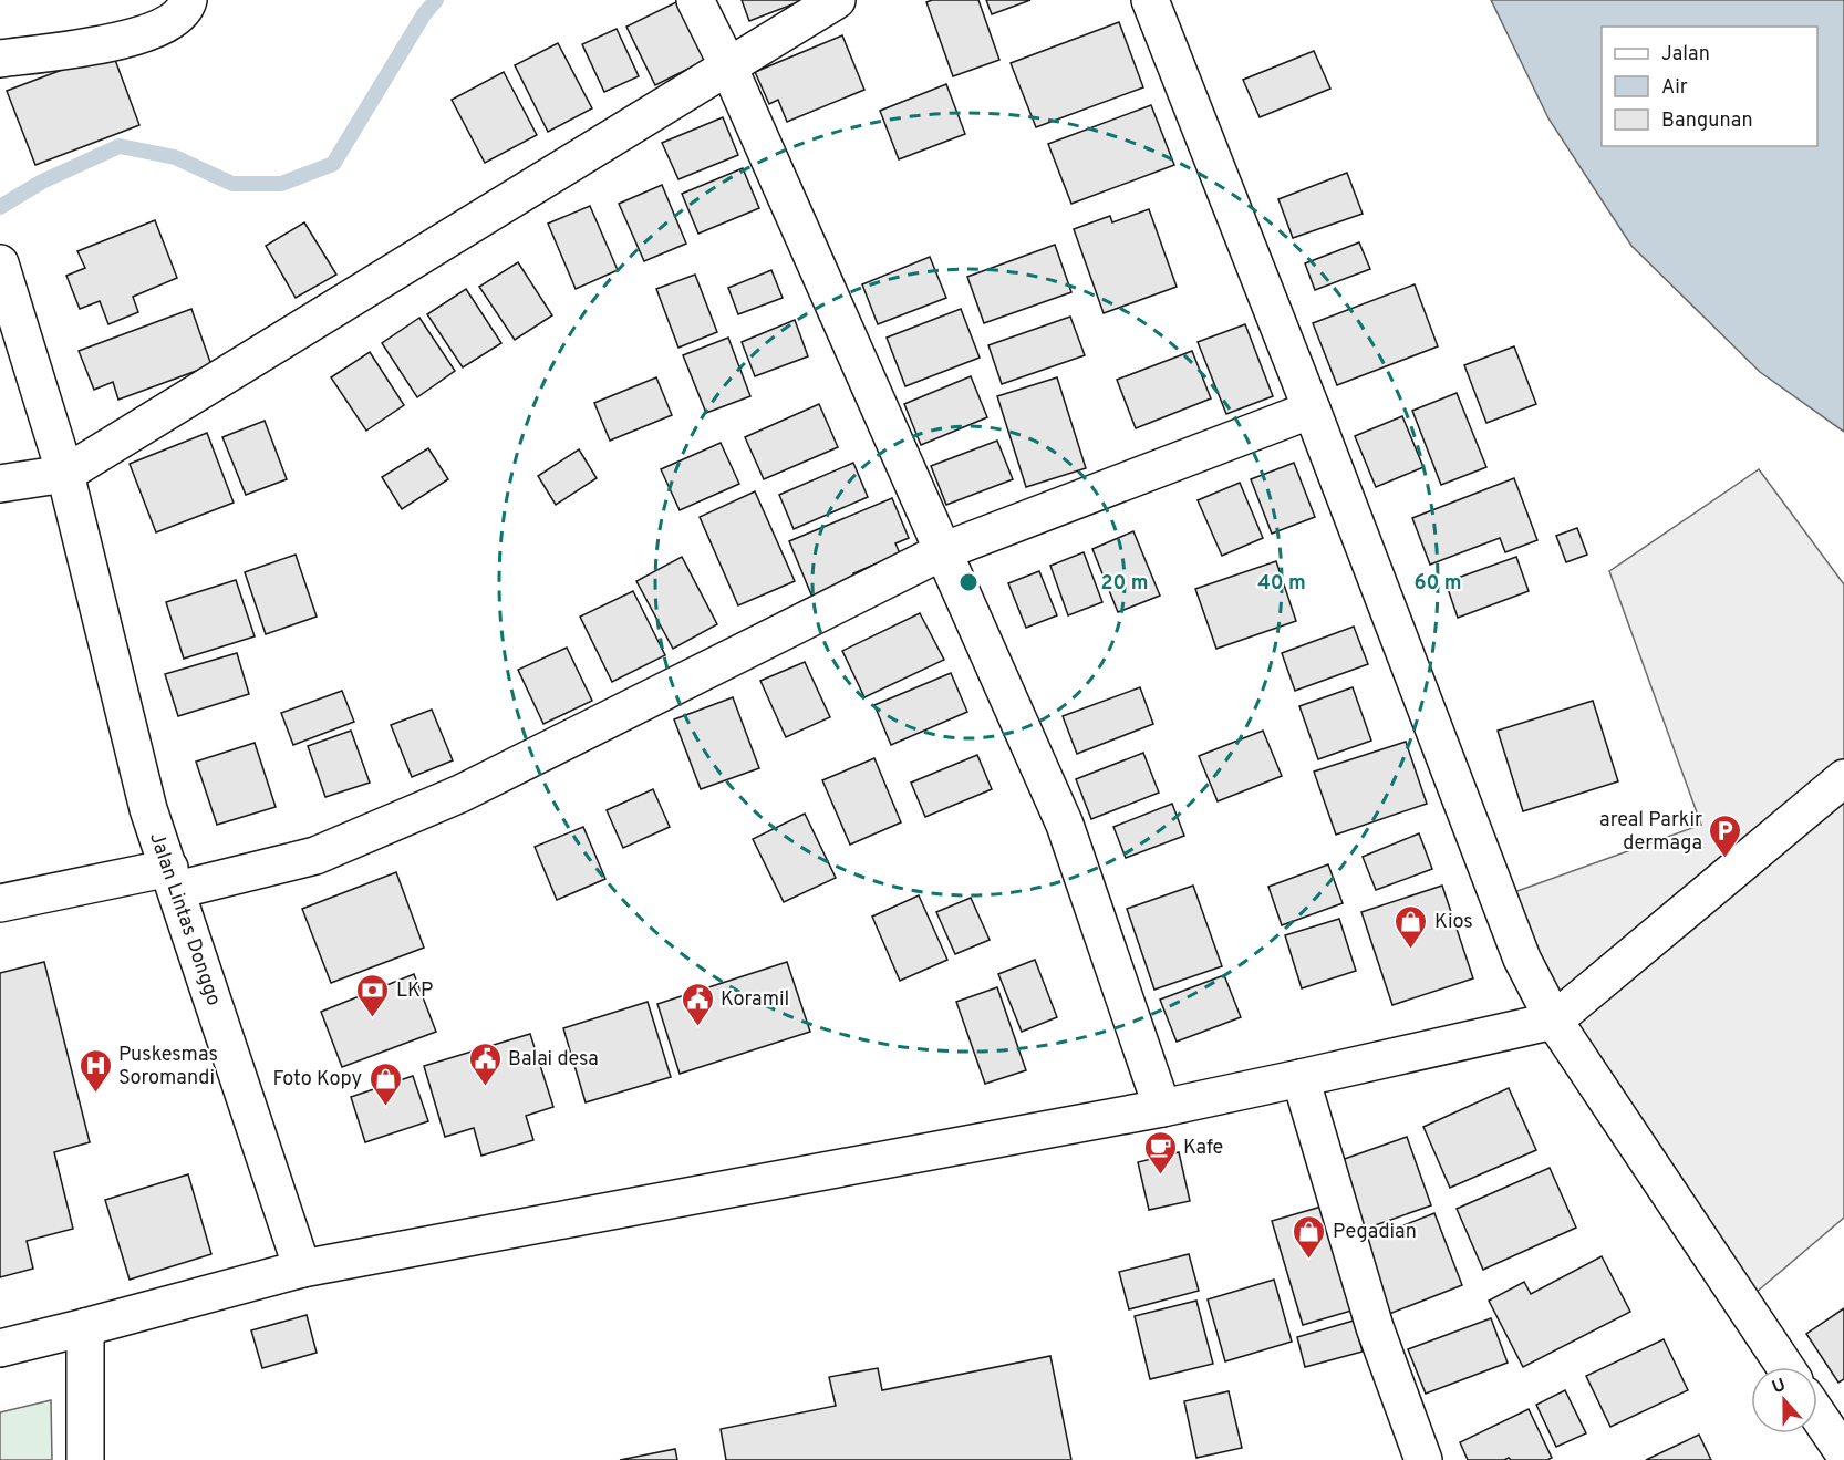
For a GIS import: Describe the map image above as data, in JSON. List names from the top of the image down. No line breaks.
{"streets":{"street":["Jalan Lintas Donggo"]},"places":{"parking":["areal Parkir dermaga"],"shop":["Kios","Foto Kopy","Pegadian"],"bank":["LKP"],"public building":["Koramil","Balai desa"],"hospital":["Puskesmas Soromandi"],"cafe":["Kafe"]},"legend":["Jalan","Air","Bangunan"],"north":"top","rings":["20 m","40 m","60 m"]}
